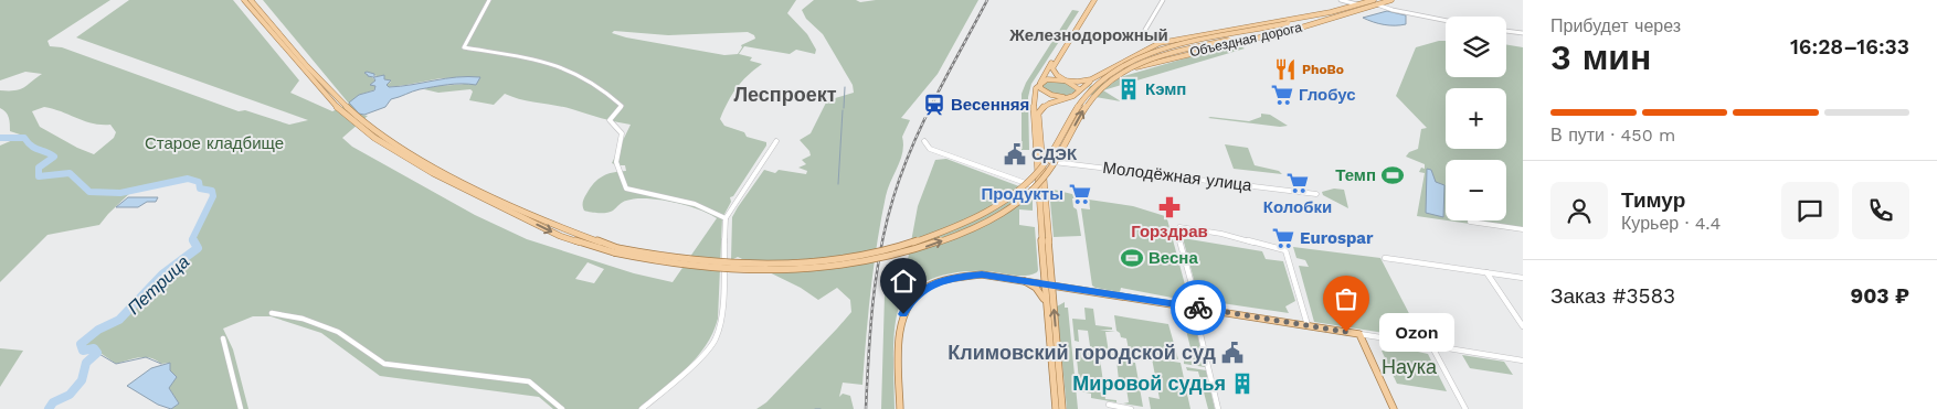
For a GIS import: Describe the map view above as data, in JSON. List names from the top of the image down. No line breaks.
{"streets":{"main road":["Объездная дорога"],"street":["Молодёжная улица"]},"districts":["Железнодорожный","Леспроект"],"water":["Петрица"],"parks":["Старое кладбище","Наука"],"places":{"restaurant":["PhoBo"],"building":["Кэмп","Мировой судья"],"supermarket":["Глобус","Колобки","Продукты","Eurospar"],"station":["Весенняя"],"public building":["СДЭК","Климовский городской суд"],"sports":["Темп","Весна"],"pharmacy":["Горздрав"],"other":["Ozon"]},"page":{"heading":["3 мин","Прибудет через","16:28–16:33"],"panel":["Тимур","Курьер · 4.4","Заказ #3583","903 ₽"],"map_buttons":["+","−"],"bar":"В пути · 450 m","bubble":"Ozon"}}
